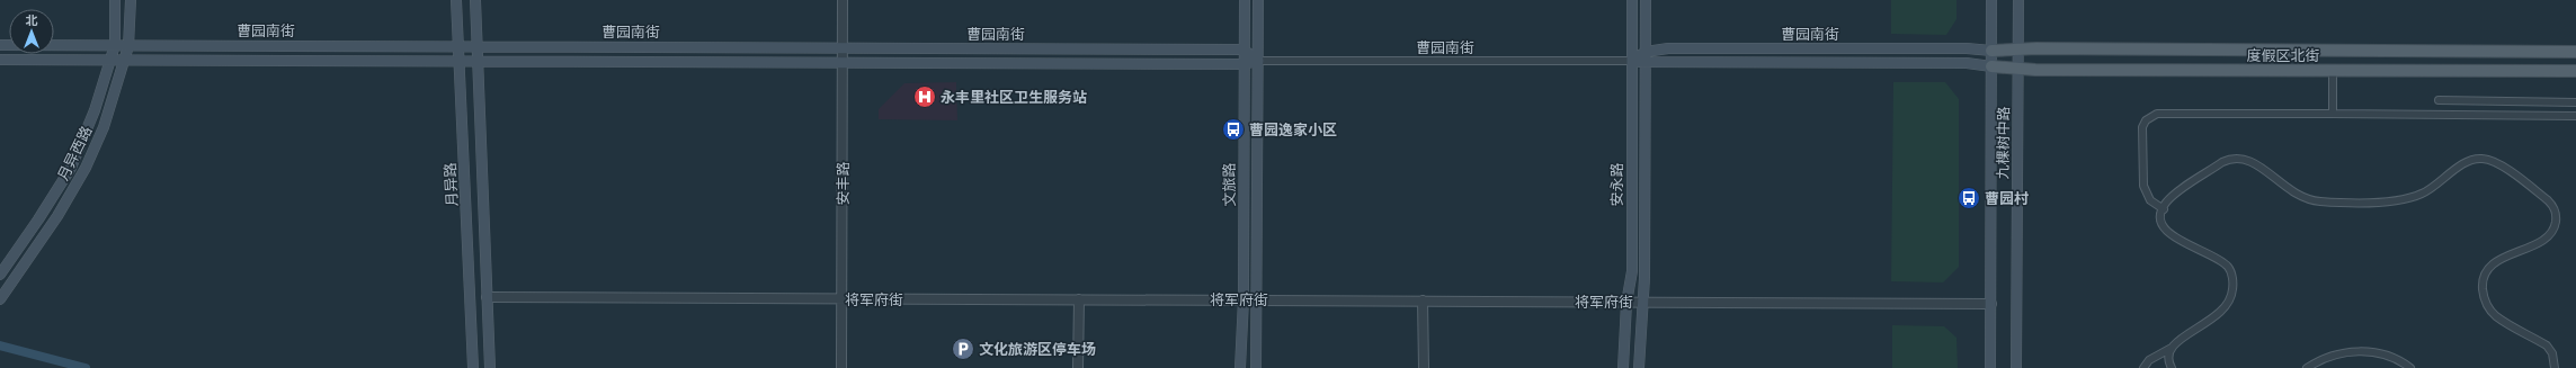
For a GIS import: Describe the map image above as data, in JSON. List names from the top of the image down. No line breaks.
{"streets":{"main road":["曹园南街","度假区北街","九棵树中路","月异西路","月异路","文旅路","安永路"],"street":["安丰路","将军府街"]},"crossings":[["曹园南街","度假区北街"],["曹园南街","九棵树中路"],["曹园南街","月异西路"],["曹园南街","安丰路"],["曹园南街","月异路"],["曹园南街","文旅路"],["曹园南街","安永路"],["度假区北街","九棵树中路"],["九棵树中路","将军府街"],["安丰路","将军府街"],["文旅路","将军府街"],["安永路","将军府街"]],"places":{"hospital":["永丰里社区卫生服务站"],"bus stop":["曹园逸家小区","曹园村"],"parking":["文化旅游区停车场"]},"north":"top"}
